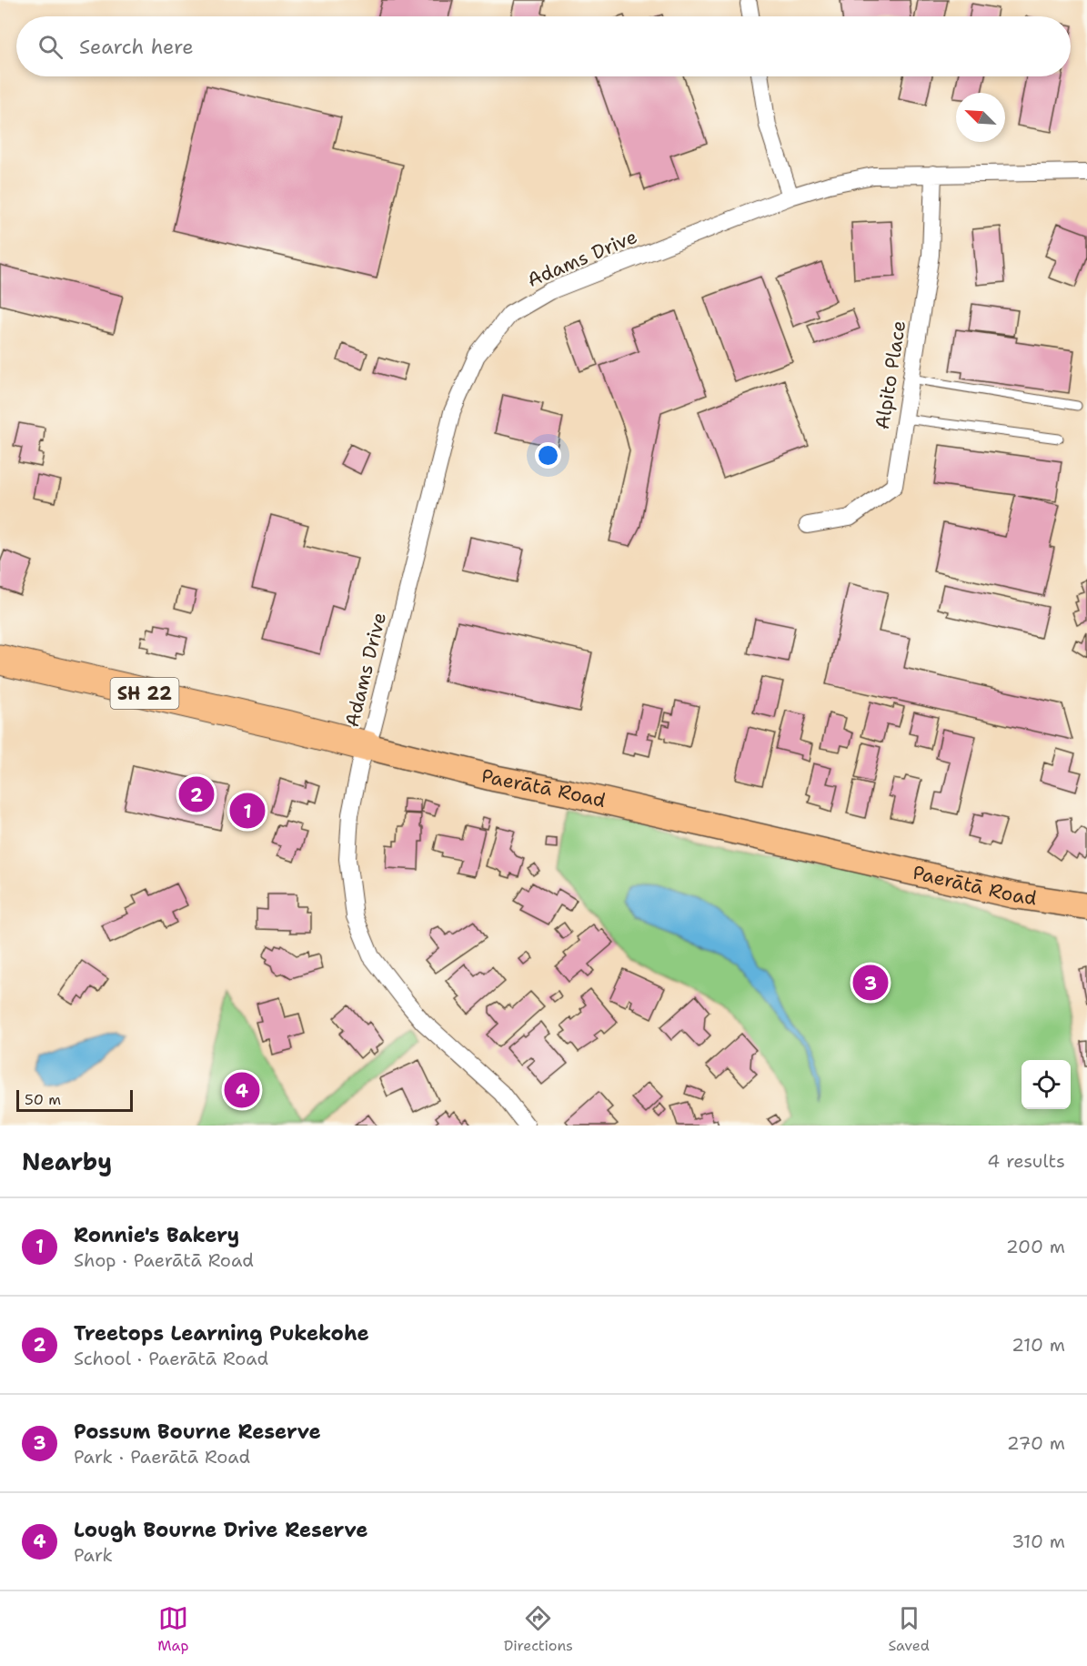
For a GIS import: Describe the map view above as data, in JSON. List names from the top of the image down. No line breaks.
{"streets":{"highway":["SH 22","Paerātā Road"],"street":["Adams Drive","Alpito Place"]},"crossings":[["Adams Drive","Alpito Place"],["Adams Drive","Paerātā Road"]],"scale_bar":"50 m","north":"top left","page":{"search":"Search here","pins":["2","1","3","4"],"scale":"50 m","heading":["Nearby","4 results"],"list":[{"mark":"1","name":"Ronnie's Bakery","note":"Shop · Paerātā Road","value":"200 m"},{"mark":"2","name":"Treetops Learning Pukekohe","note":"School · Paerātā Road","value":"210 m"},{"mark":"3","name":"Possum Bourne Reserve","note":"Park · Paerātā Road","value":"270 m"},{"mark":"4","name":"Lough Bourne Drive Reserve","note":"Park","value":"310 m"}],"nav":["Map","Directions","Saved"]}}
